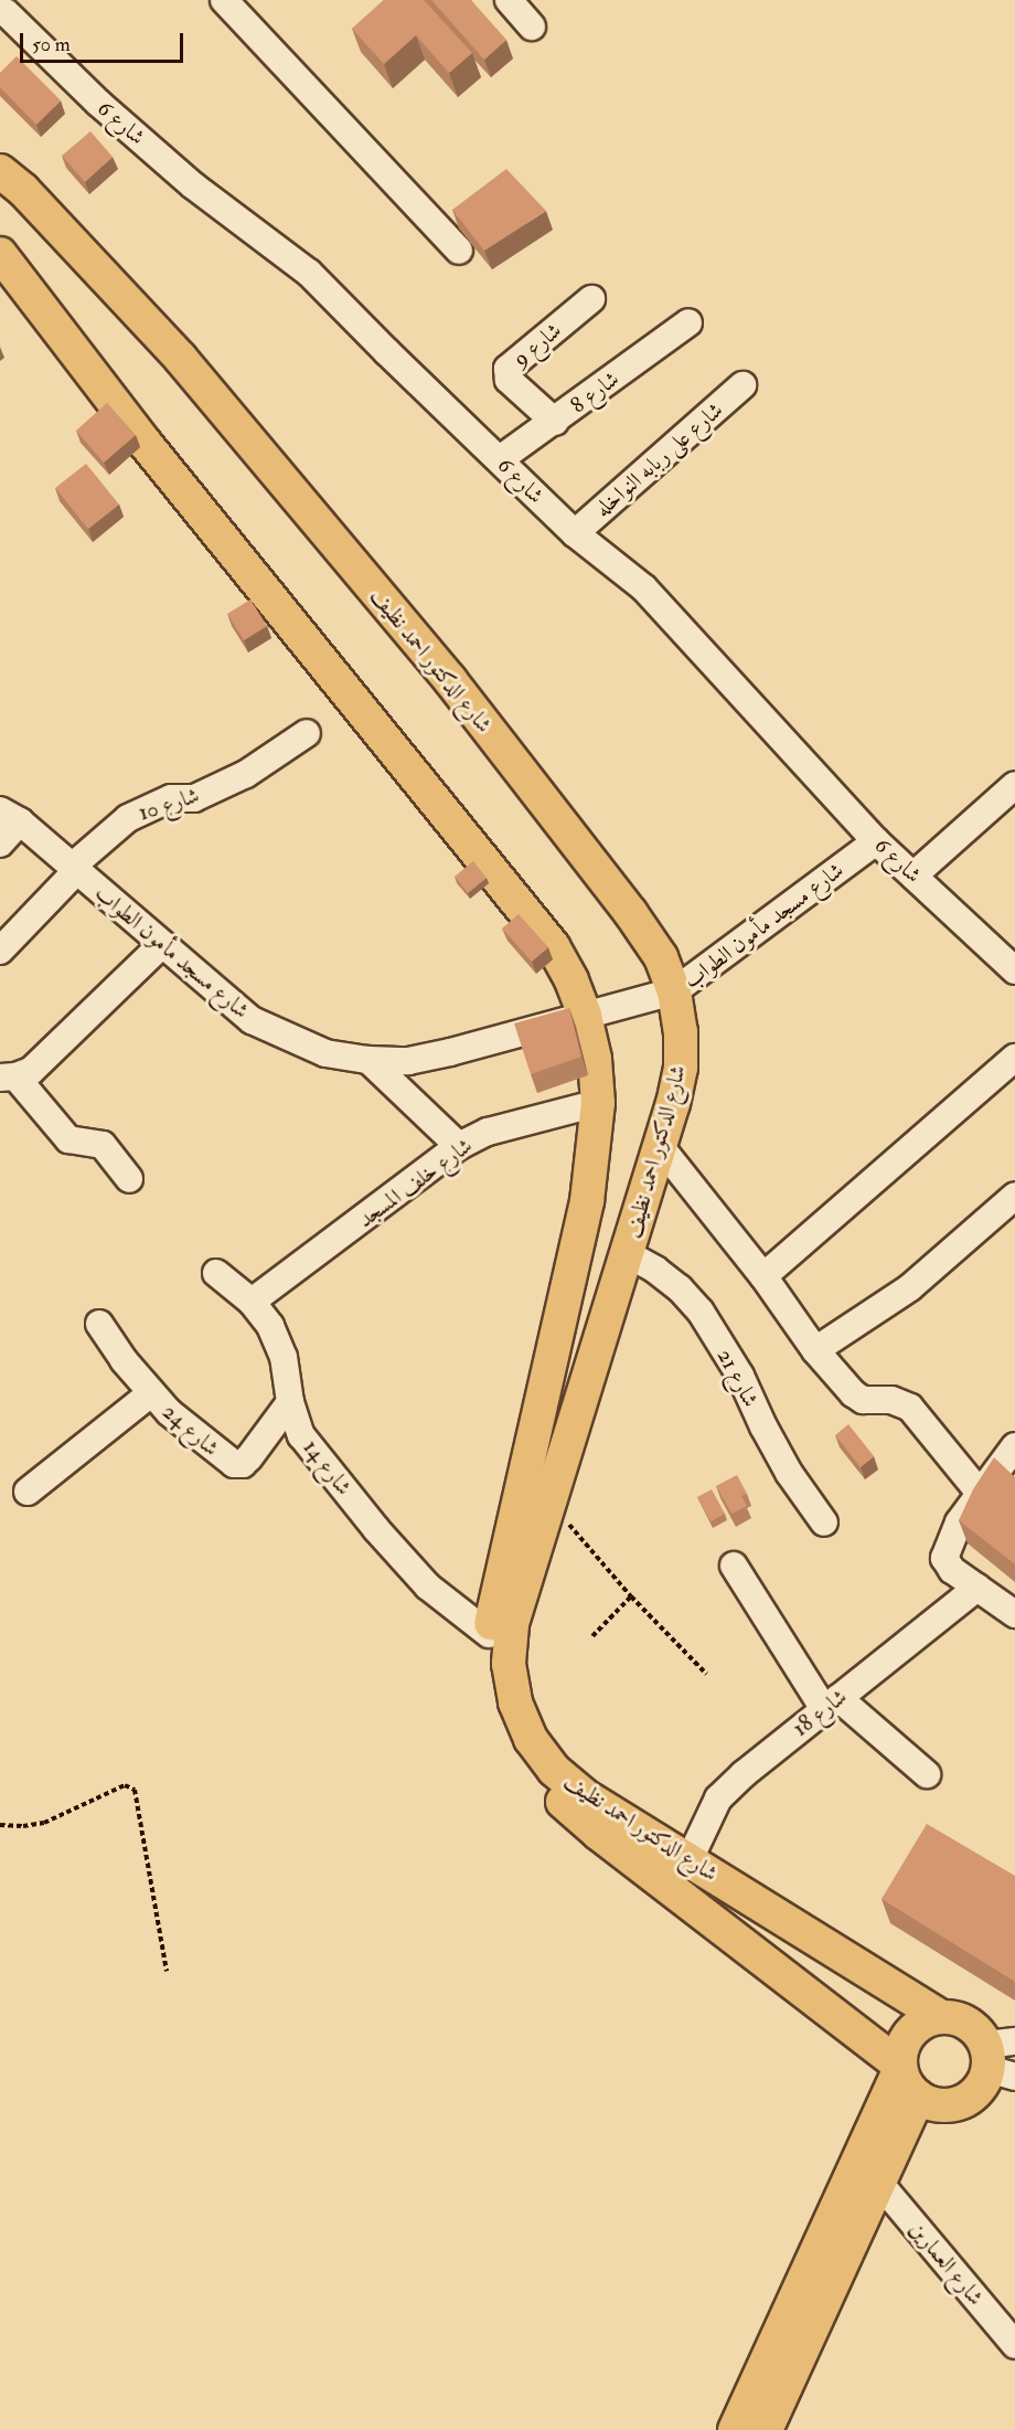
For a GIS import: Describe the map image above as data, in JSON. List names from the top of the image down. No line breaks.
{"streets":{"main road":["شارع الدكتور احمد نظيف"],"street":["شارع 6","شارع 9","شارع 8","شارع على ربابه النواخله","شارع 10","شارع مسجد مأمون الطواب","شارع خلف المسجد","شارع 21","شارع 24","شارع 14","شارع 18","شارع العمارين"]},"crossings":[["شارع 6","شارع 8"],["شارع 6","شارع على ربابه النواخله"],["شارع 6","شارع مسجد مأمون الطواب"],["شارع 9","شارع 8"],["شارع الدكتور احمد نظيف","شارع مسجد مأمون الطواب"],["شارع الدكتور احمد نظيف","شارع خلف المسجد"],["شارع الدكتور احمد نظيف","شارع 21"],["شارع الدكتور احمد نظيف","شارع 14"],["شارع الدكتور احمد نظيف","شارع 18"],["شارع 10","شارع مسجد مأمون الطواب"],["شارع خلف المسجد","شارع 14"],["شارع 24","شارع 14"]],"scale_bar":"50 m"}
